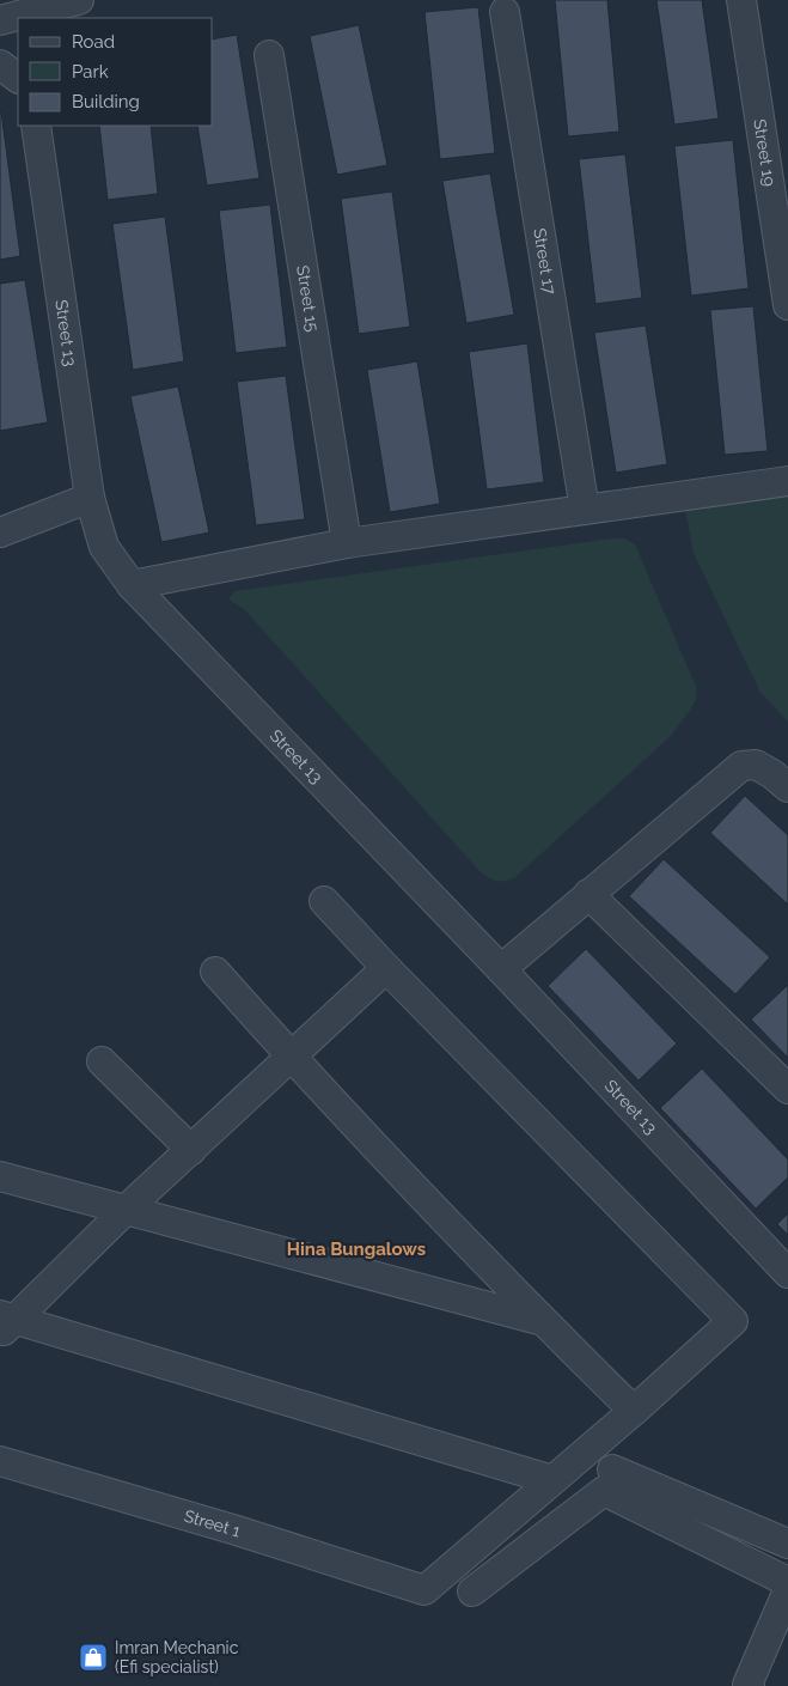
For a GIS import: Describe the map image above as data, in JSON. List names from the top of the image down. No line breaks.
{"streets":{"street":["Street 19","Street 17","Street 15","Street 13","Street 1"]},"districts":["Hina Bungalows"],"places":{"shop":["Imran Mechanic (Efi specialist)"]},"legend":["Road","Park","Building"]}
